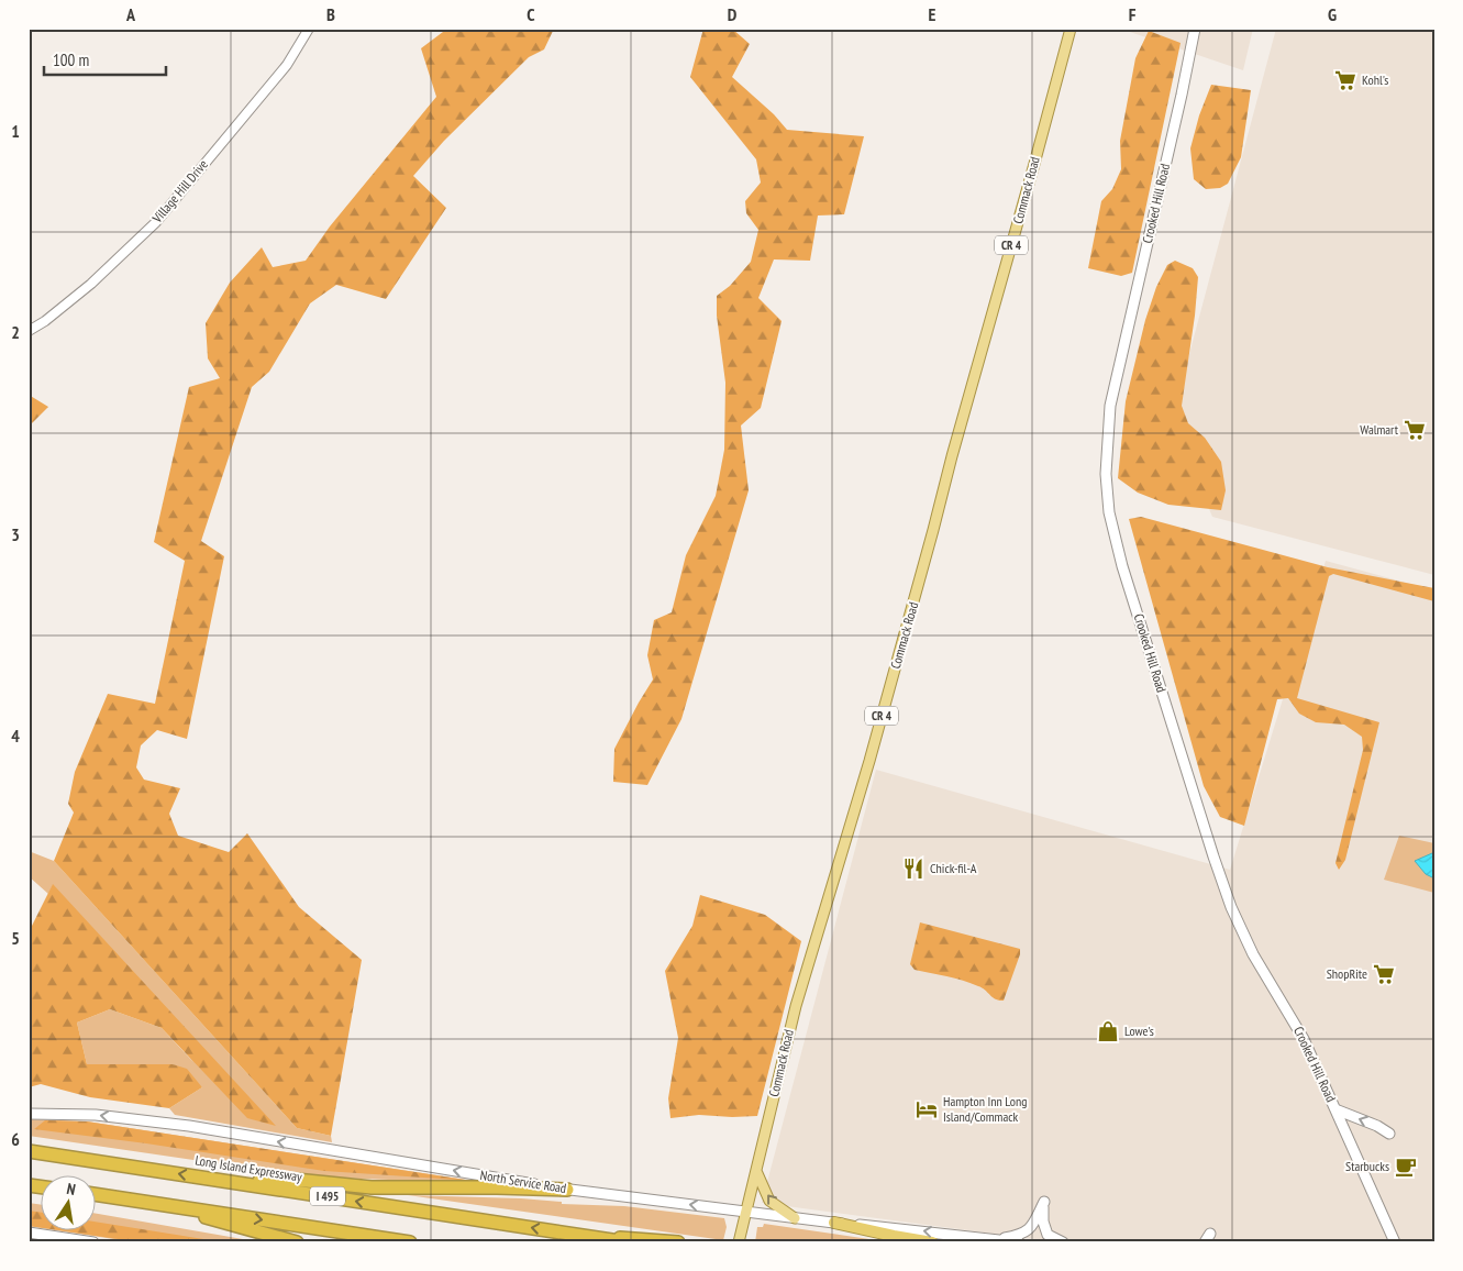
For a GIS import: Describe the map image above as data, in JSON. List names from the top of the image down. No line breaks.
{"streets":{"highway":["Long Island Expressway","I 495"],"main road":["Commack Road","Crooked Hill Road","CR 4","North Service Road"],"street":["Village Hill Drive"]},"crossings":[["Commack Road","North Service Road"]],"one_way":["North Service Road"],"places":{"supermarket":["Kohl's","Walmart","ShopRite"],"restaurant":["Chick-fil-A"],"shop":["Lowe's"],"hotel":["Hampton Inn Long Island/Commack"],"cafe":["Starbucks"]},"scale_bar":"100 m","north":"top","grid":{"columns":["A","B","C","D","E","F","G"],"rows":["1","2","3","4","5","6"]}}
